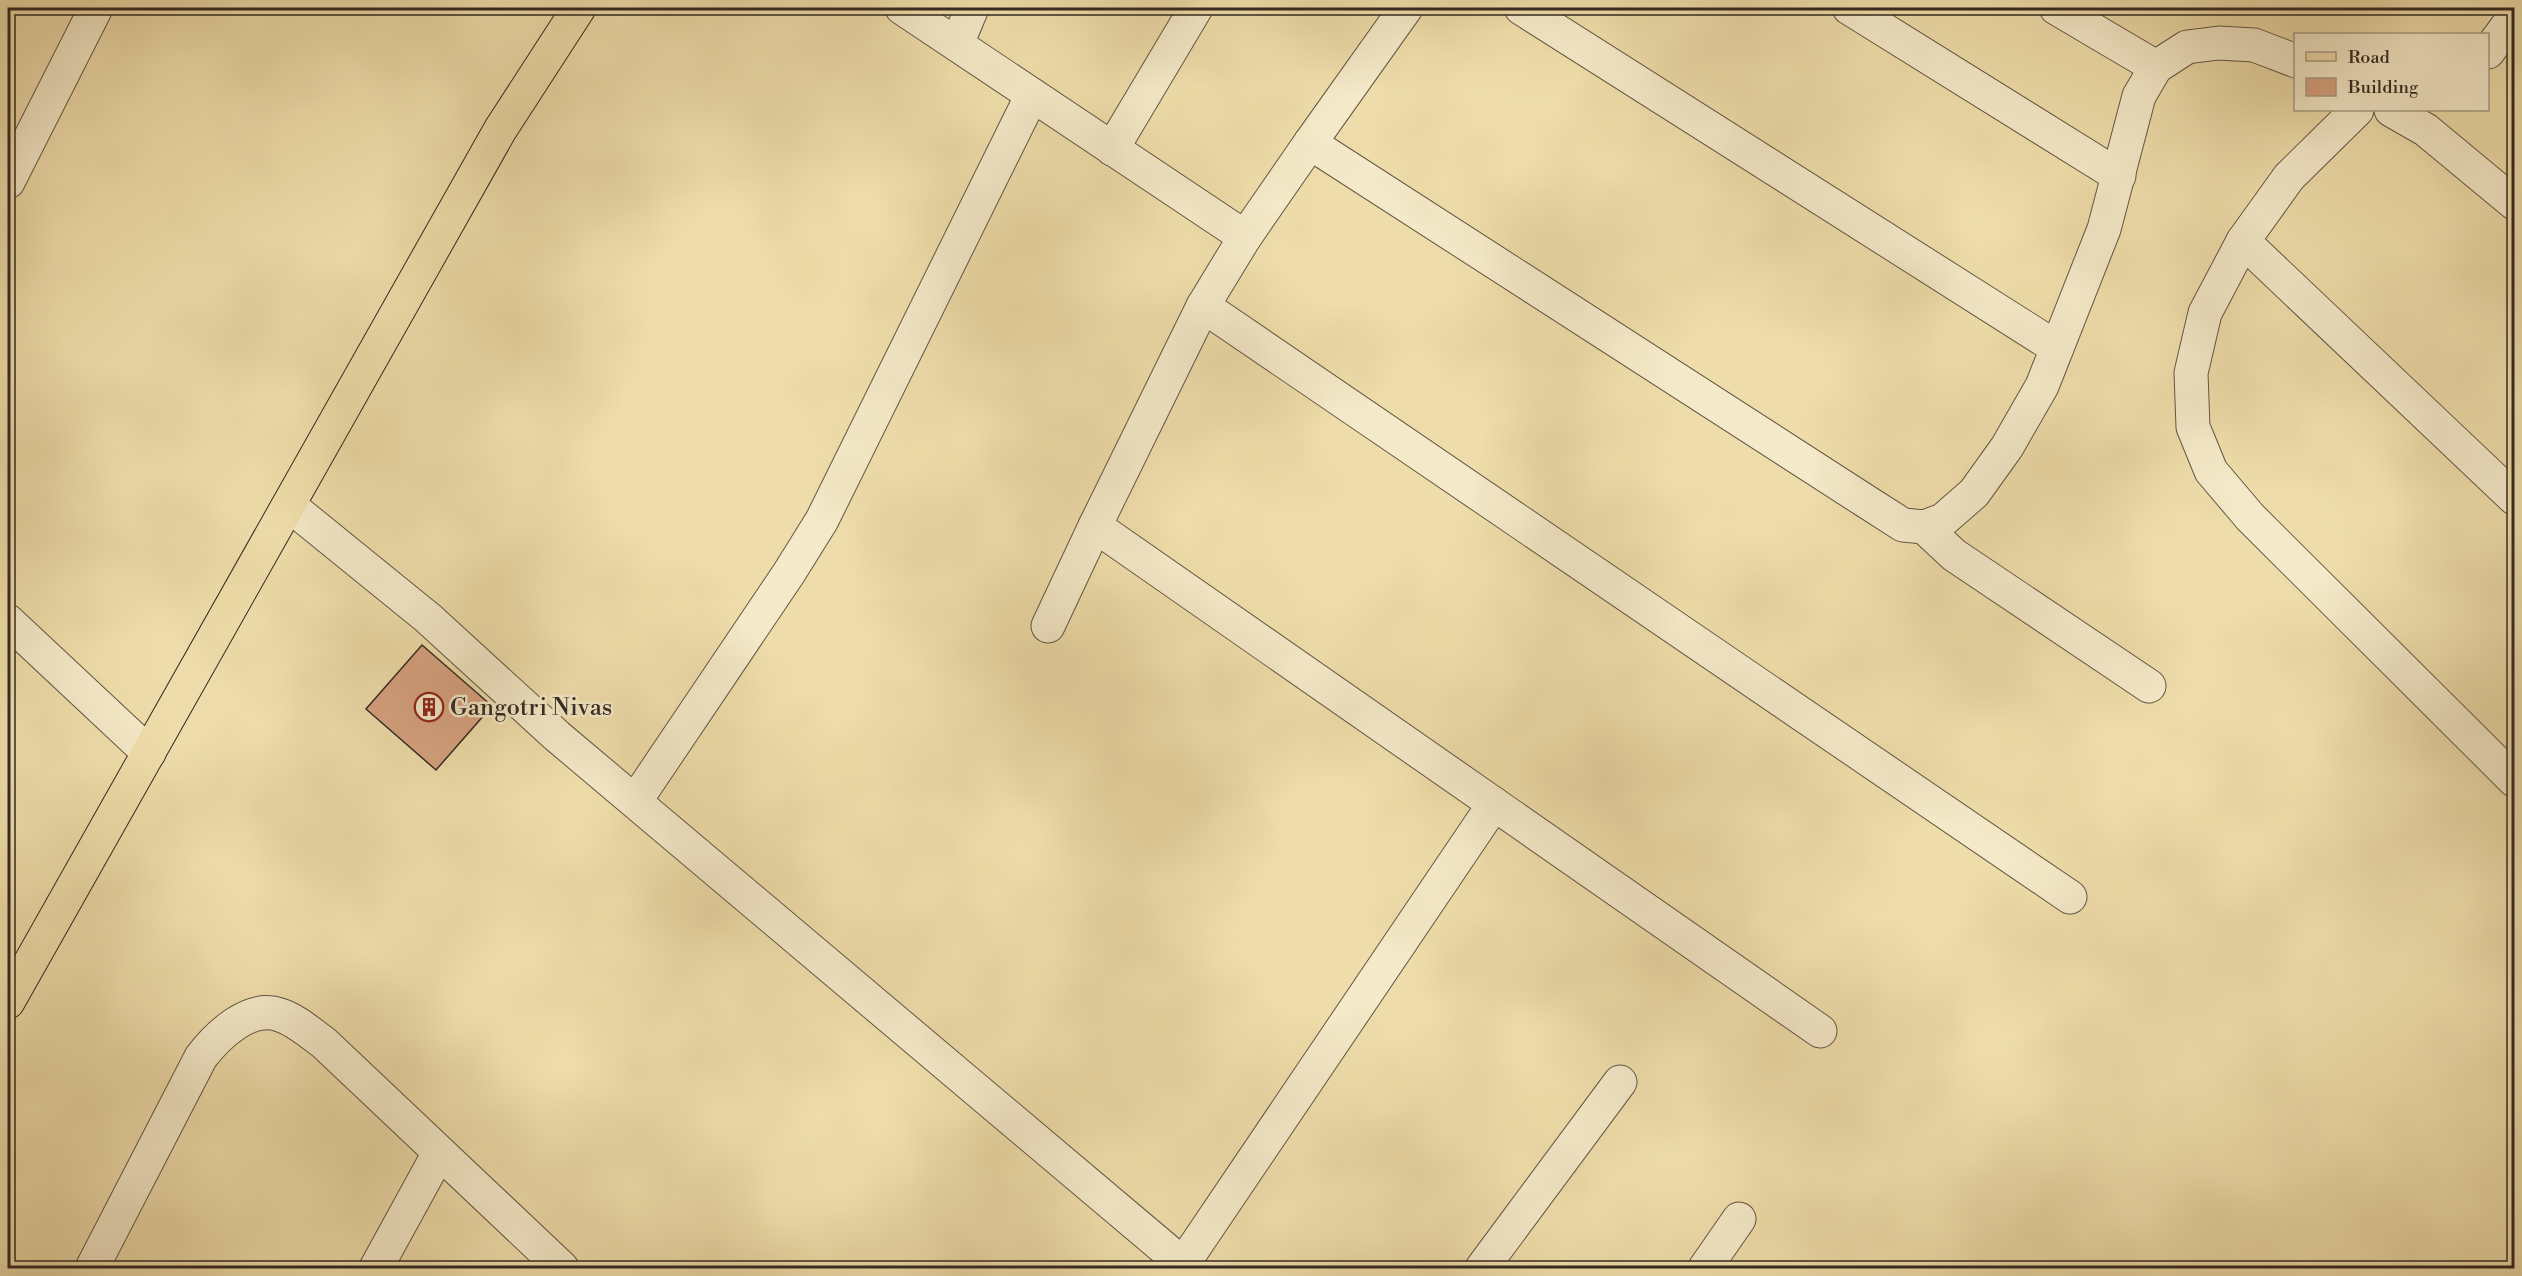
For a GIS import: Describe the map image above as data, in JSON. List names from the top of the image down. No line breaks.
{"places":{"building":["Gangotri Nivas"]},"legend":["Road","Building"]}
